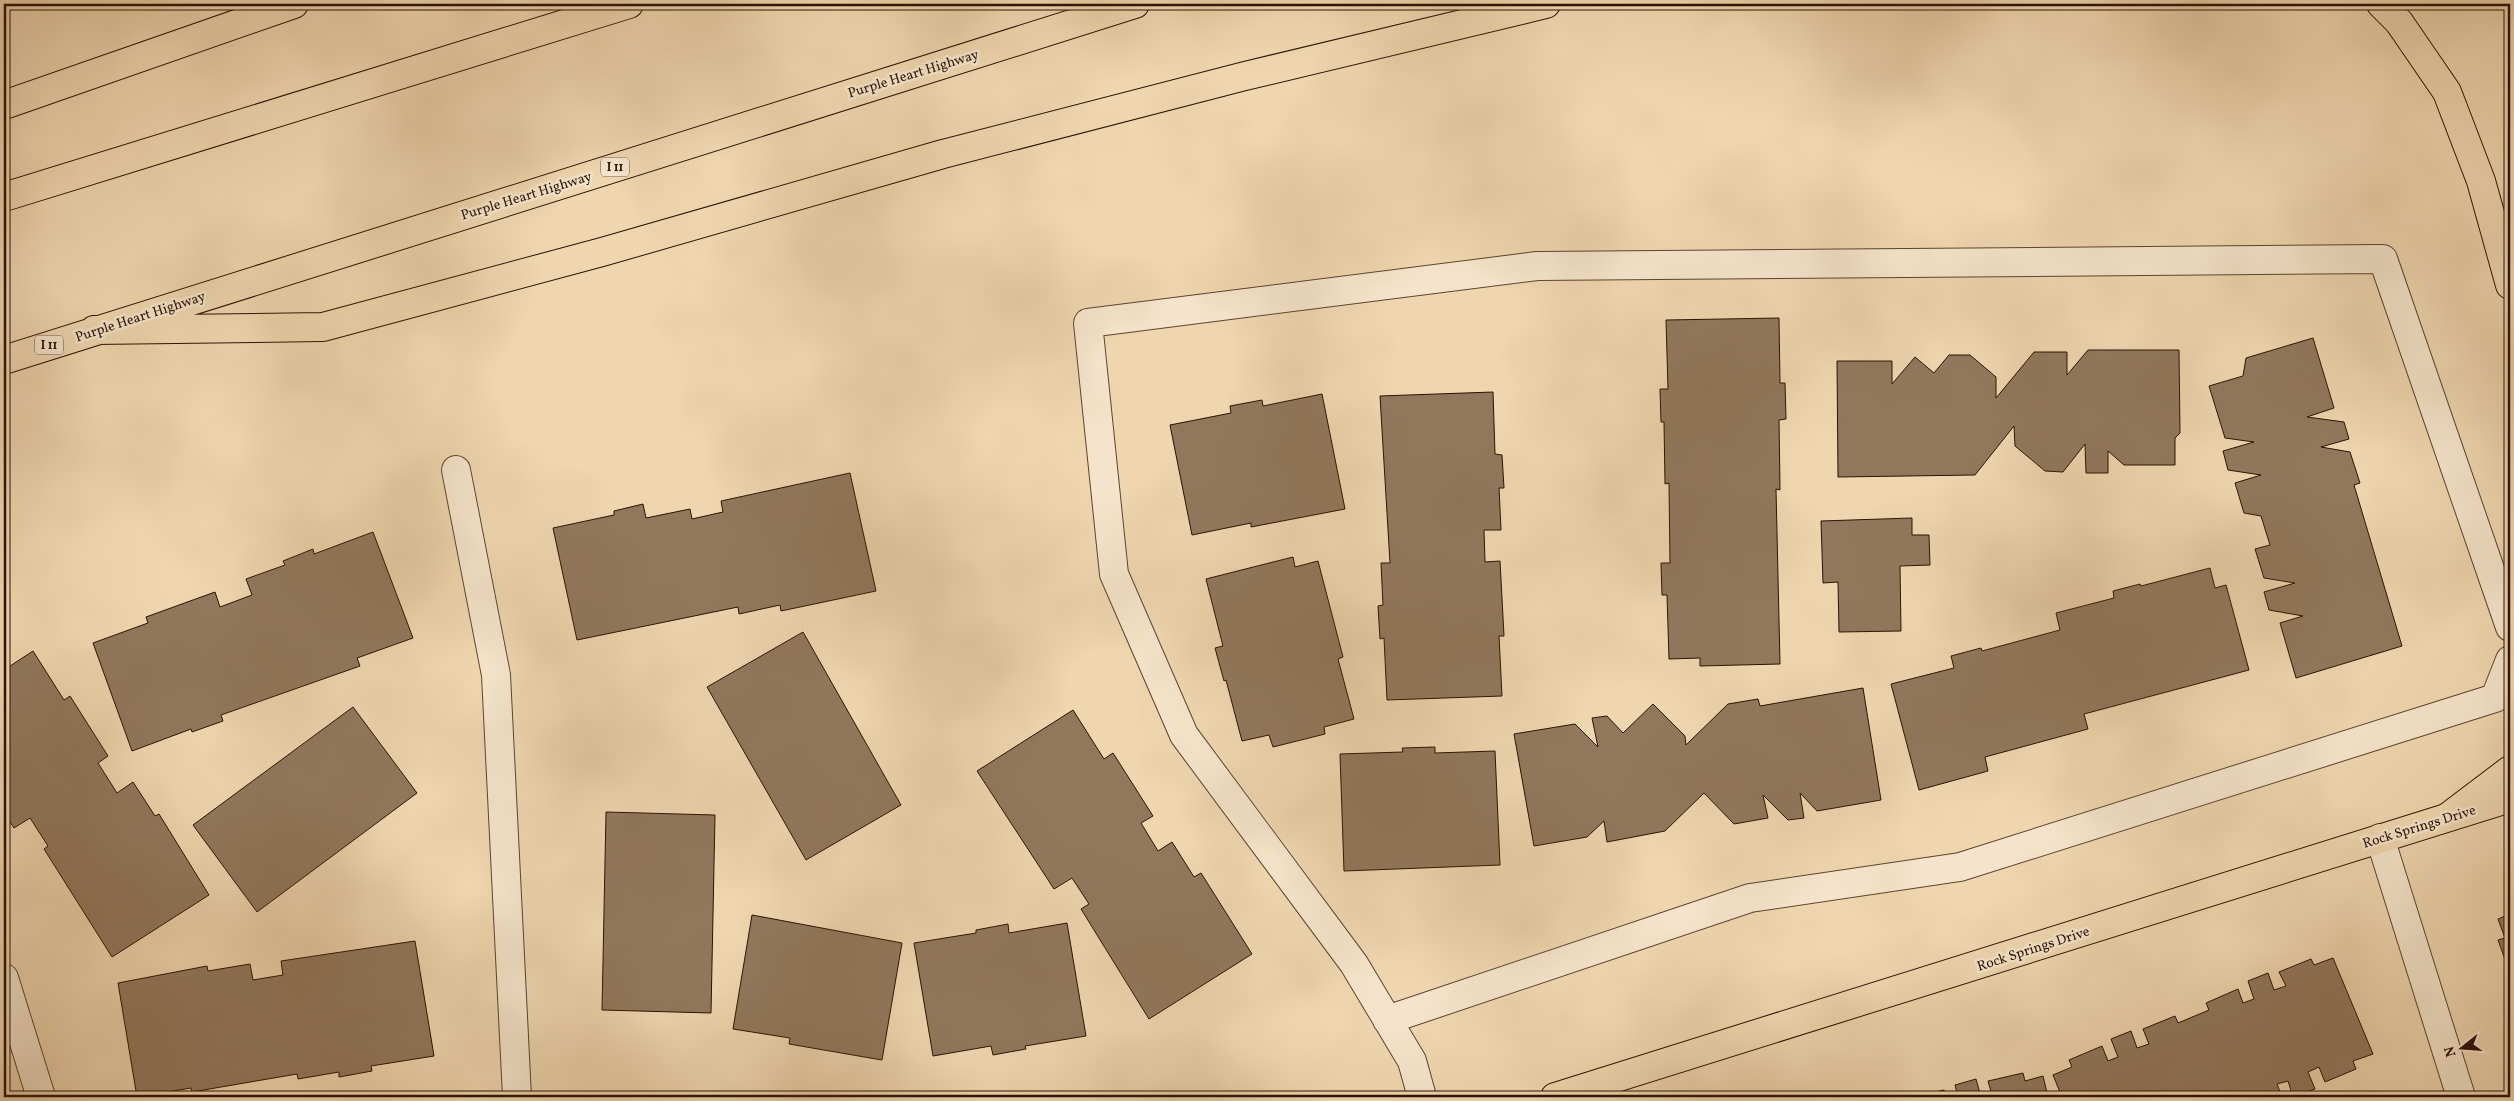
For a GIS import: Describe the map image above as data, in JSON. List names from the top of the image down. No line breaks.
{"streets":{"main road":["Purple Heart Highway","I 11","Rock Springs Drive"]},"north":"left"}
